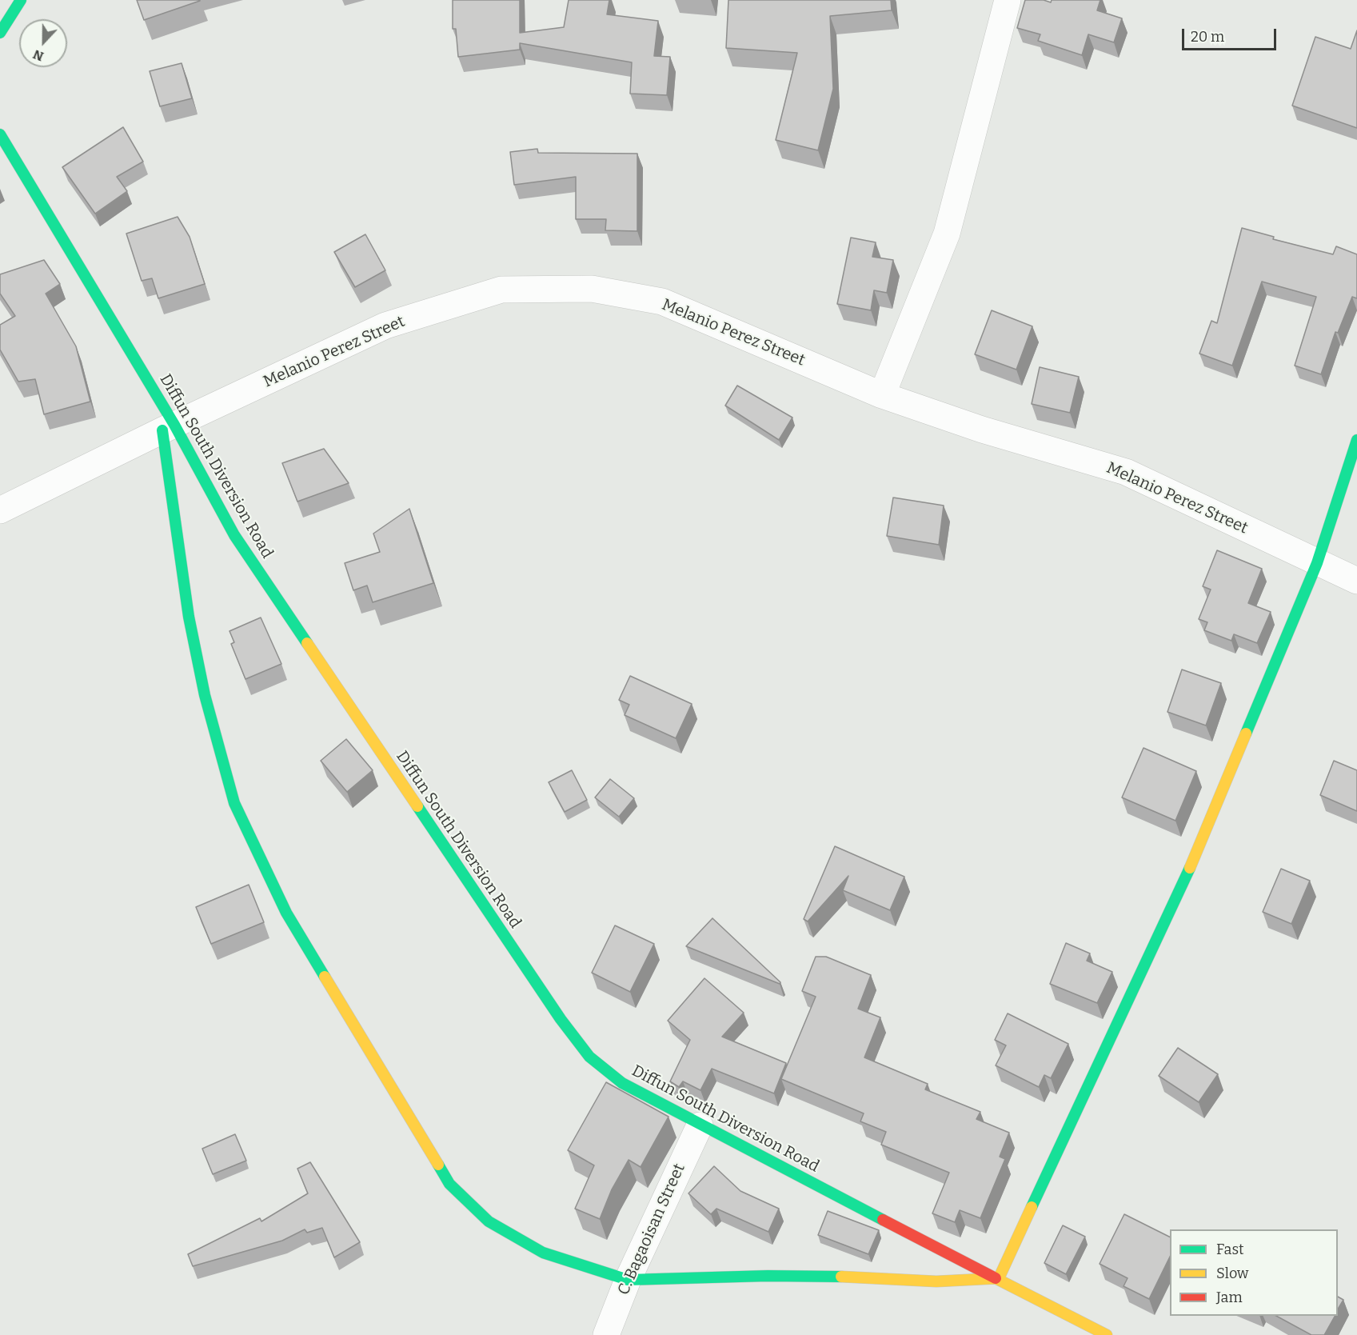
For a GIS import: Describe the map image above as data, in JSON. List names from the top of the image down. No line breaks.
{"streets":{"street":["Melanio Perez Street","Diffun South Diversion Road","C. Bagaoisan Street"]},"crossings":[["Melanio Perez Street","Diffun South Diversion Road"],["Diffun South Diversion Road","C. Bagaoisan Street"]],"legend":["Fast","Slow","Jam"],"scale_bar":"20 m","north":"bottom"}
